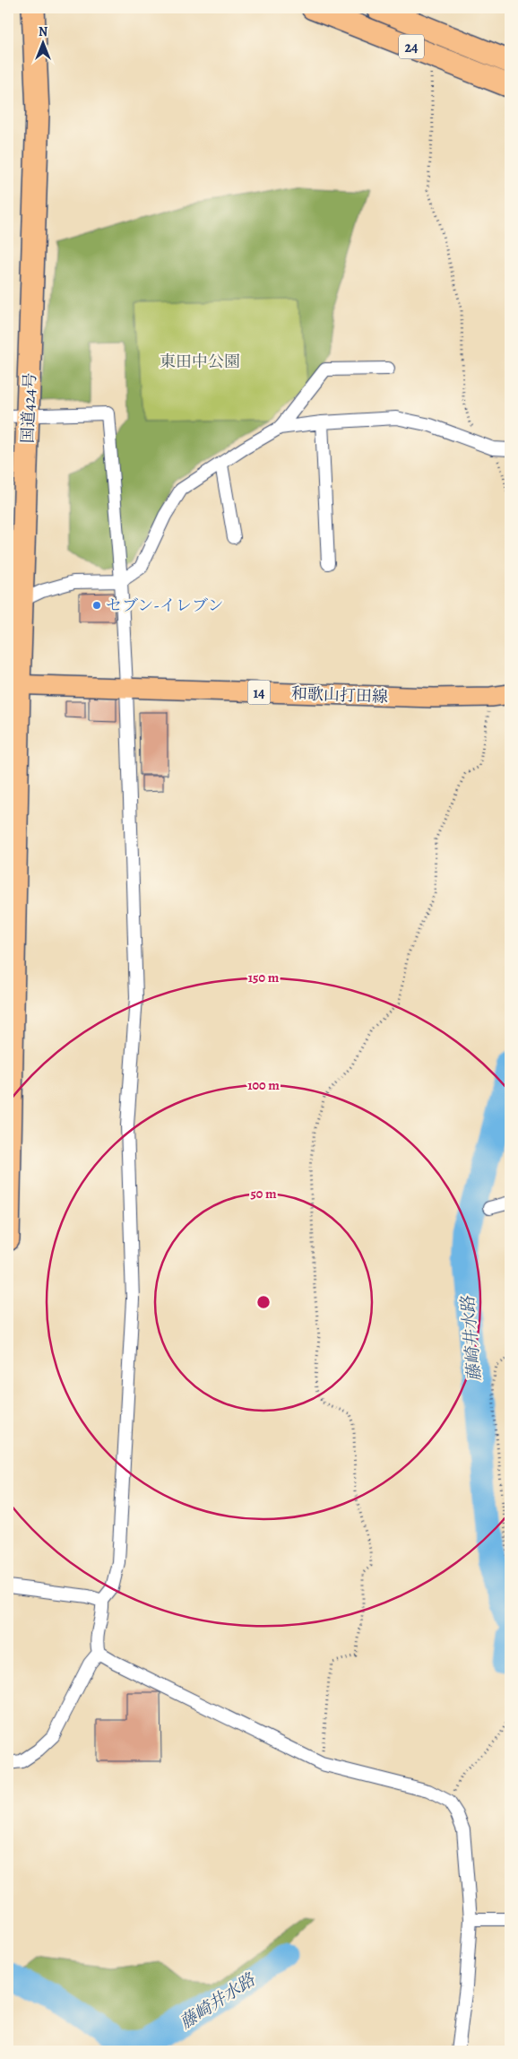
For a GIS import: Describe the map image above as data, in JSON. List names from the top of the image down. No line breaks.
{"streets":{"highway":["24","国道424号"],"main road":["14","和歌山打田線"]},"crossings":[["国道424号","和歌山打田線"]],"water":["藤崎井水路"],"parks":["東田中公園"],"places":["セブン-イレブン"],"north":"top","rings":["150 m","100 m","50 m"]}
